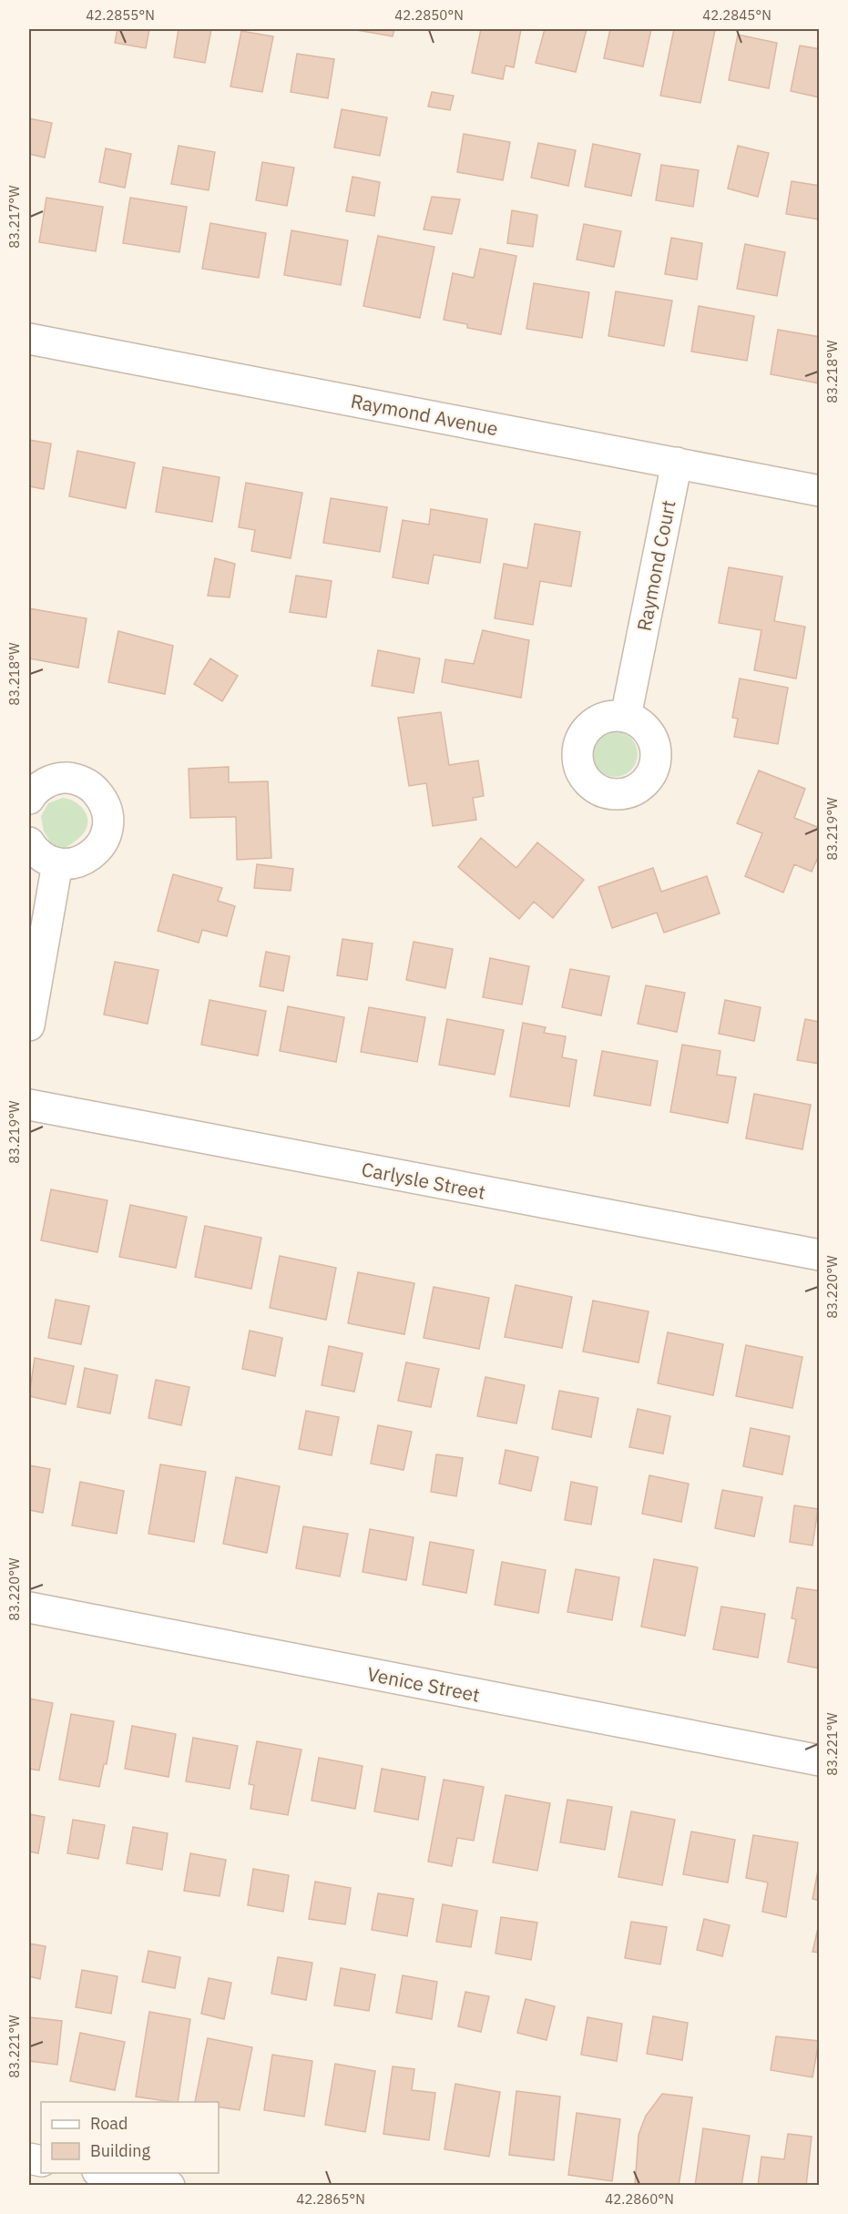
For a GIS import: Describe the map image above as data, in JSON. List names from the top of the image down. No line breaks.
{"streets":{"street":["Raymond Avenue","Raymond Court","Carlysle Street","Venice Street"]},"crossings":[["Raymond Avenue","Raymond Court"]],"legend":["Road","Building"],"coordinates":["42.2855°N","42.2850°N","42.2845°N","83.217°W","83.218°W","83.219°W","83.220°W","83.221°W","42.2865°N","42.2860°N"]}
